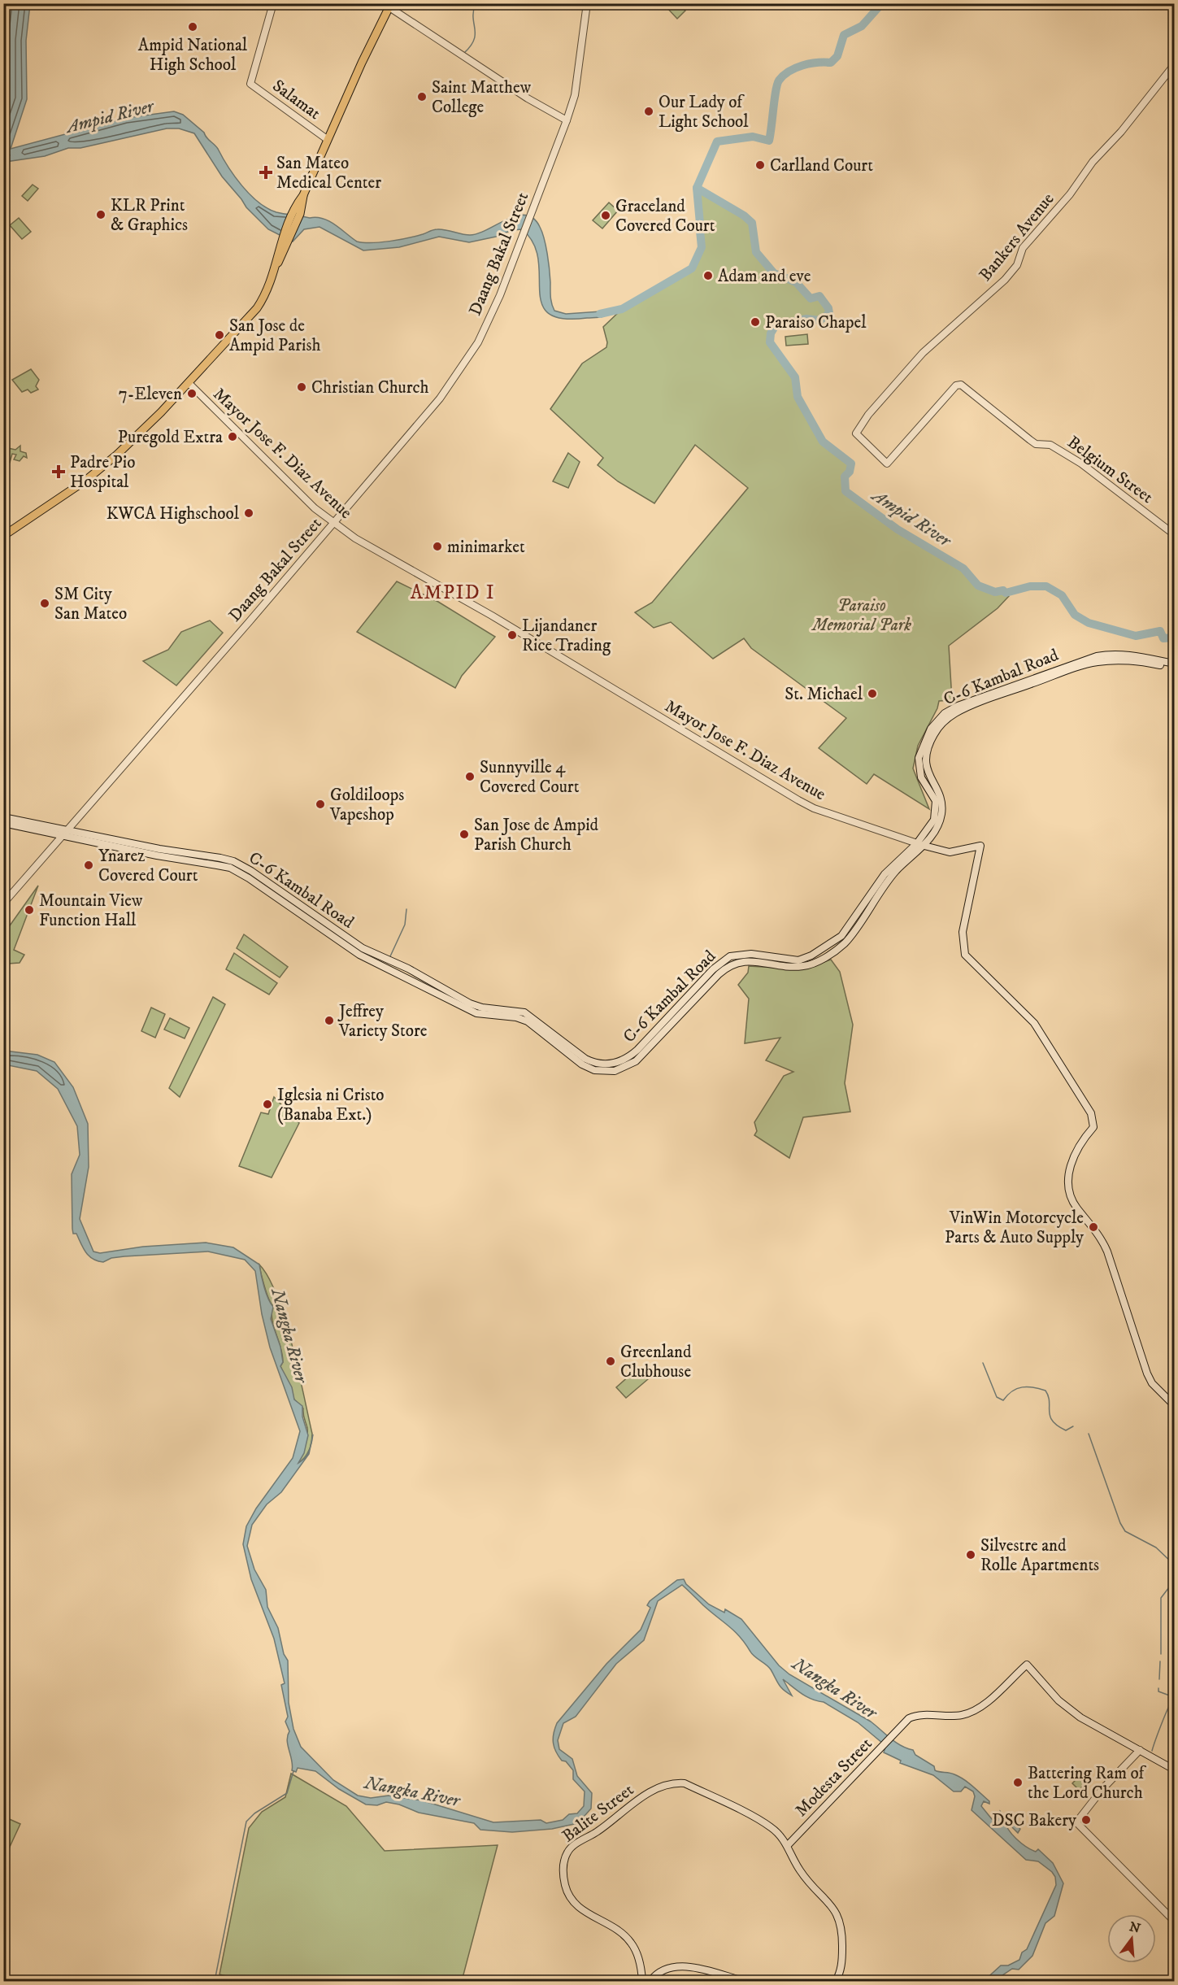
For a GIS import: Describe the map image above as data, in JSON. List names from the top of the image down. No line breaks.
{"streets":{"main road":["Mayor Jose F. Diaz Avenue","C-6 Kambal Road","Modesta Street","Balite Street"],"street":["Salamat","Bankers Avenue","Daang Bakal Street","Belgium Street"]},"crossings":[["Bankers Avenue","Belgium Street"],["Daang Bakal Street","Mayor Jose F. Diaz Avenue"],["Daang Bakal Street","C-6 Kambal Road"],["Mayor Jose F. Diaz Avenue","C-6 Kambal Road"],["Modesta Street","Balite Street"]],"districts":["AMPID I"],"water":["Ampid River","Nangka River"],"parks":["Paraiso Memorial Park"],"places":{"other":["Ampid National High School","Saint Matthew College","Our Lady of Light School","Carlland Court","KLR Print & Graphics","Graceland Covered Court","Adam and eve","Paraiso Chapel","San Jose de Ampid Parish","Christian Church","7-Eleven","Puregold Extra","KWCA Highschool","minimarket","SM City San Mateo","Lijandaner Rice Trading","St. Michael","Sunnyville 4 Covered Court","Goldiloops Vapeshop","San Jose de Ampid Parish Church","Ynarez Covered Court","Mountain View Function Hall","Jeffrey Variety Store","Iglesia ni Cristo (Banaba Ext.)","VinWin Motorcycle Parts & Auto Supply","Greenland Clubhouse","Silvestre and Rolle Apartments","Battering Ram of the Lord Church","DSC Bakery"],"health":["San Mateo Medical Center","Padre Pio Hospital"]},"north":"top"}
